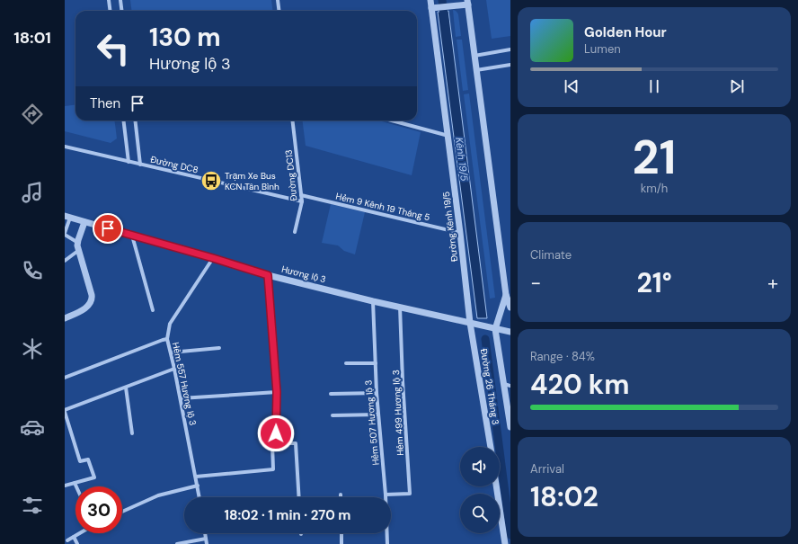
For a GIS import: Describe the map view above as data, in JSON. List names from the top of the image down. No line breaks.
{"streets":{"street":["Đường DC8","Đường DC13","Hẻm 9 Kênh 19 Tháng 5","Đường Kênh 19/5","Hương lộ 3","Hẻm 557 Hương lộ 3","Đường 26 Tháng 3","Hẻm 499 Hương lộ 3","Hẻm 507 Hương lộ 3"]},"crossings":[["Đường DC8","Đường DC13"],["Đường DC13","Hẻm 9 Kênh 19 Tháng 5"],["Hẻm 9 Kênh 19 Tháng 5","Đường Kênh 19/5"],["Đường Kênh 19/5","Hương lộ 3"],["Đường Kênh 19/5","Đường 26 Tháng 3"],["Hương lộ 3","Hẻm 557 Hương lộ 3"],["Hương lộ 3","Đường 26 Tháng 3"],["Hương lộ 3","Hẻm 499 Hương lộ 3"],["Hương lộ 3","Hẻm 507 Hương lộ 3"],["Hẻm 499 Hương lộ 3","Hẻm 507 Hương lộ 3"]],"water":["Kênh 19/5"],"places":{"bus stop":["Trạm Xe Bus KCN Tân Bình"]},"page":{"tabs":"18:01","turn":["130 m","Hương lộ 3"],"song":["Golden Hour","Lumen"],"then":"Then","tile":[["21","km/h"],"Climate",["Range · 84%","420 km"],["Arrival","18:02"]],"heat":["−","21°","+"],"limit":"30","trip":"18:02 · 1 min · 270 m"}}
